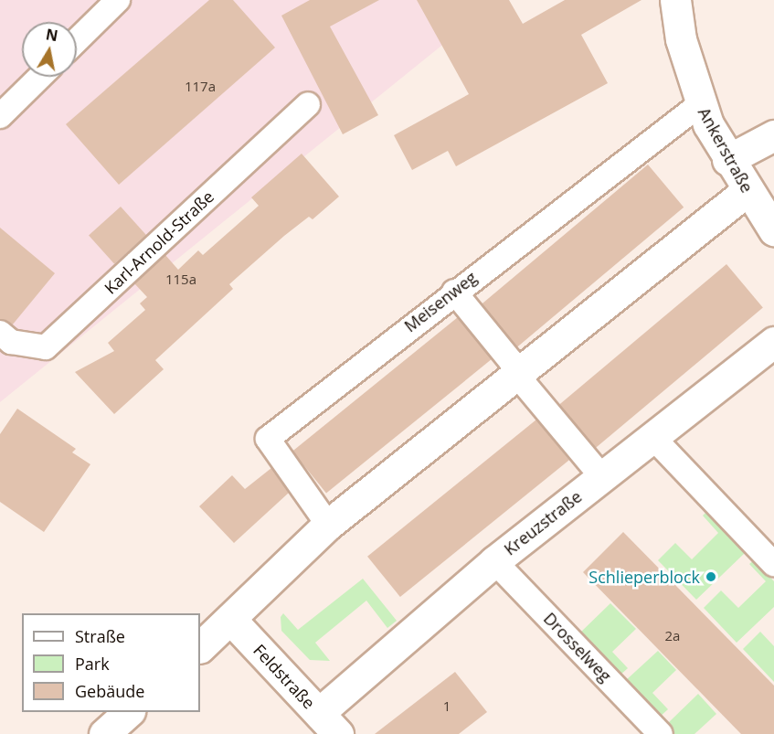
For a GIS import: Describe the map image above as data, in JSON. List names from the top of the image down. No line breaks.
{"streets":{"street":["Ankerstraße","Kreuzstraße","Feldstraße"],"lane":["Karl-Arnold-Straße","Meisenweg","Drosselweg"]},"crossings":[["Ankerstraße","Meisenweg"],["Kreuzstraße","Drosselweg"],["Kreuzstraße","Feldstraße"]],"places":["Schlieperblock"],"house_numbers":["117a","115a","2a","1"],"legend":["Straße","Park","Gebäude"],"north":"top"}
